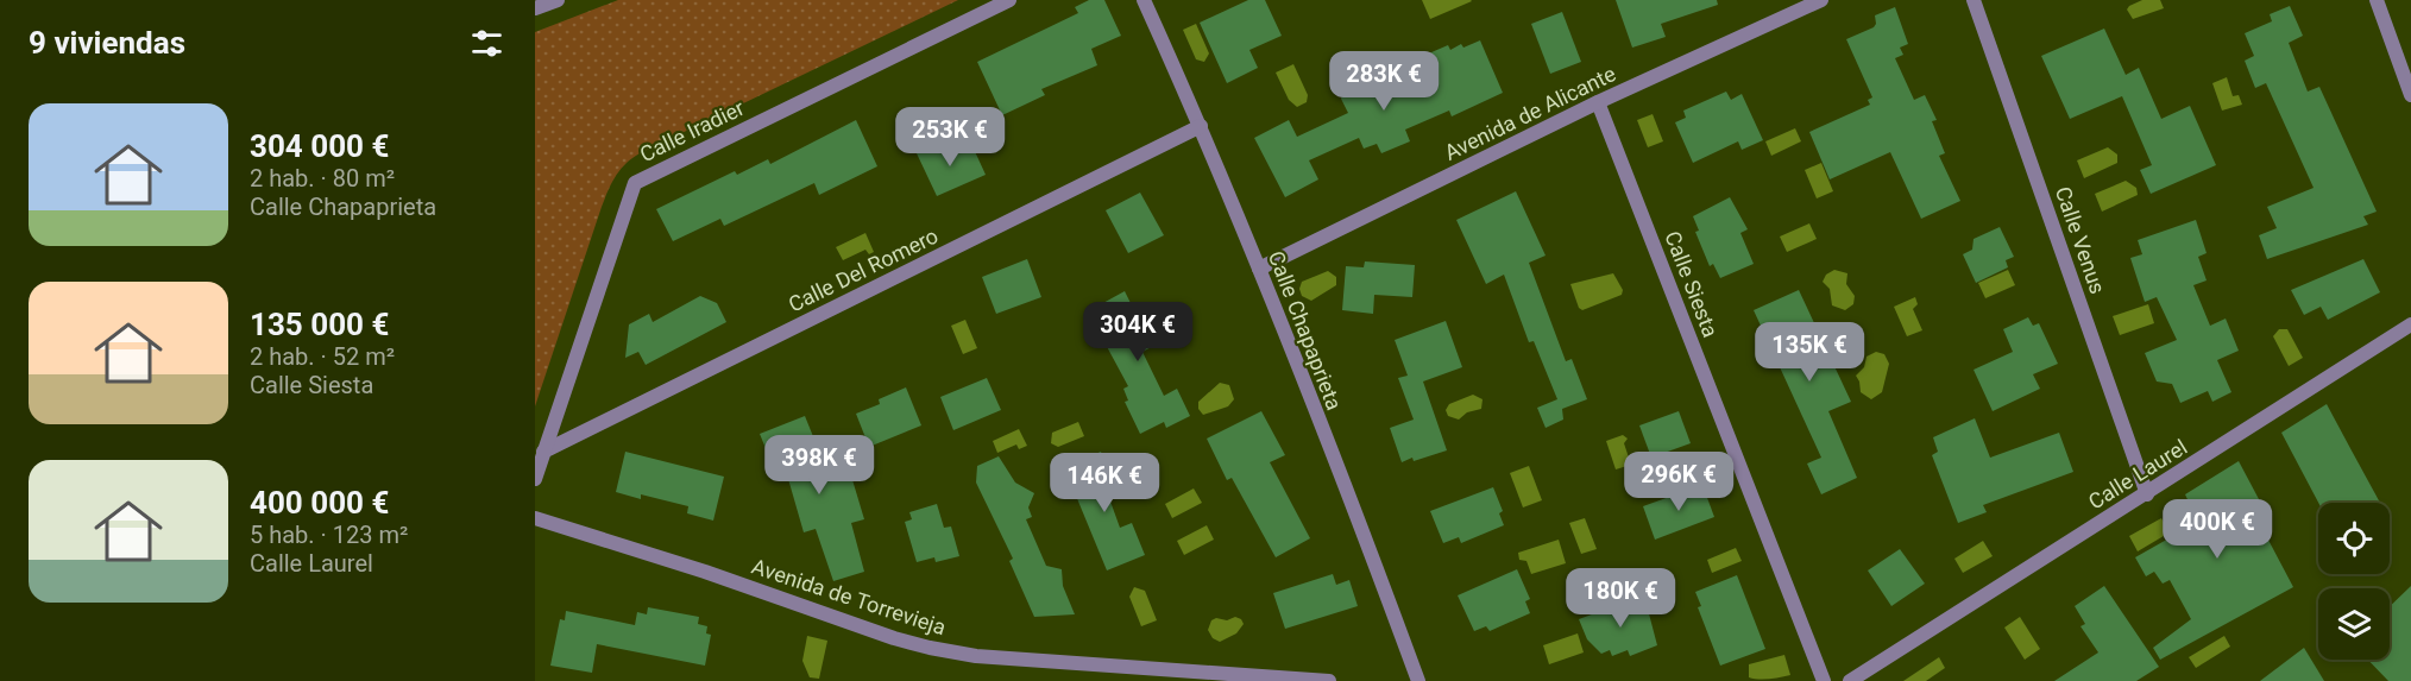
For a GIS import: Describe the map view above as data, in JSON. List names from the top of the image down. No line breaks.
{"streets":{"street":["Avenida de Alicante","Calle Iradier","Calle Venus","Calle Del Romero","Calle Siesta","Calle Chapaprieta","Calle Laurel","Avenida de Torrevieja"]},"crossings":[["Avenida de Alicante","Calle Siesta"],["Avenida de Alicante","Calle Chapaprieta"],["Calle Iradier","Calle Del Romero"],["Calle Venus","Calle Laurel"],["Calle Del Romero","Calle Chapaprieta"]],"page":{"heading":"9 viviendas","price":["283K €","253K €","304K €","135K €","398K €","296K €","146K €","400K €","180K €"],"list":[{"name":"304 000 €","note":"2 hab. · 80 m² · Calle Chapaprieta"},{"name":"135 000 €","note":"2 hab. · 52 m² · Calle Siesta"},{"name":"400 000 €","note":"5 hab. · 123 m² · Calle Laurel"}]}}
